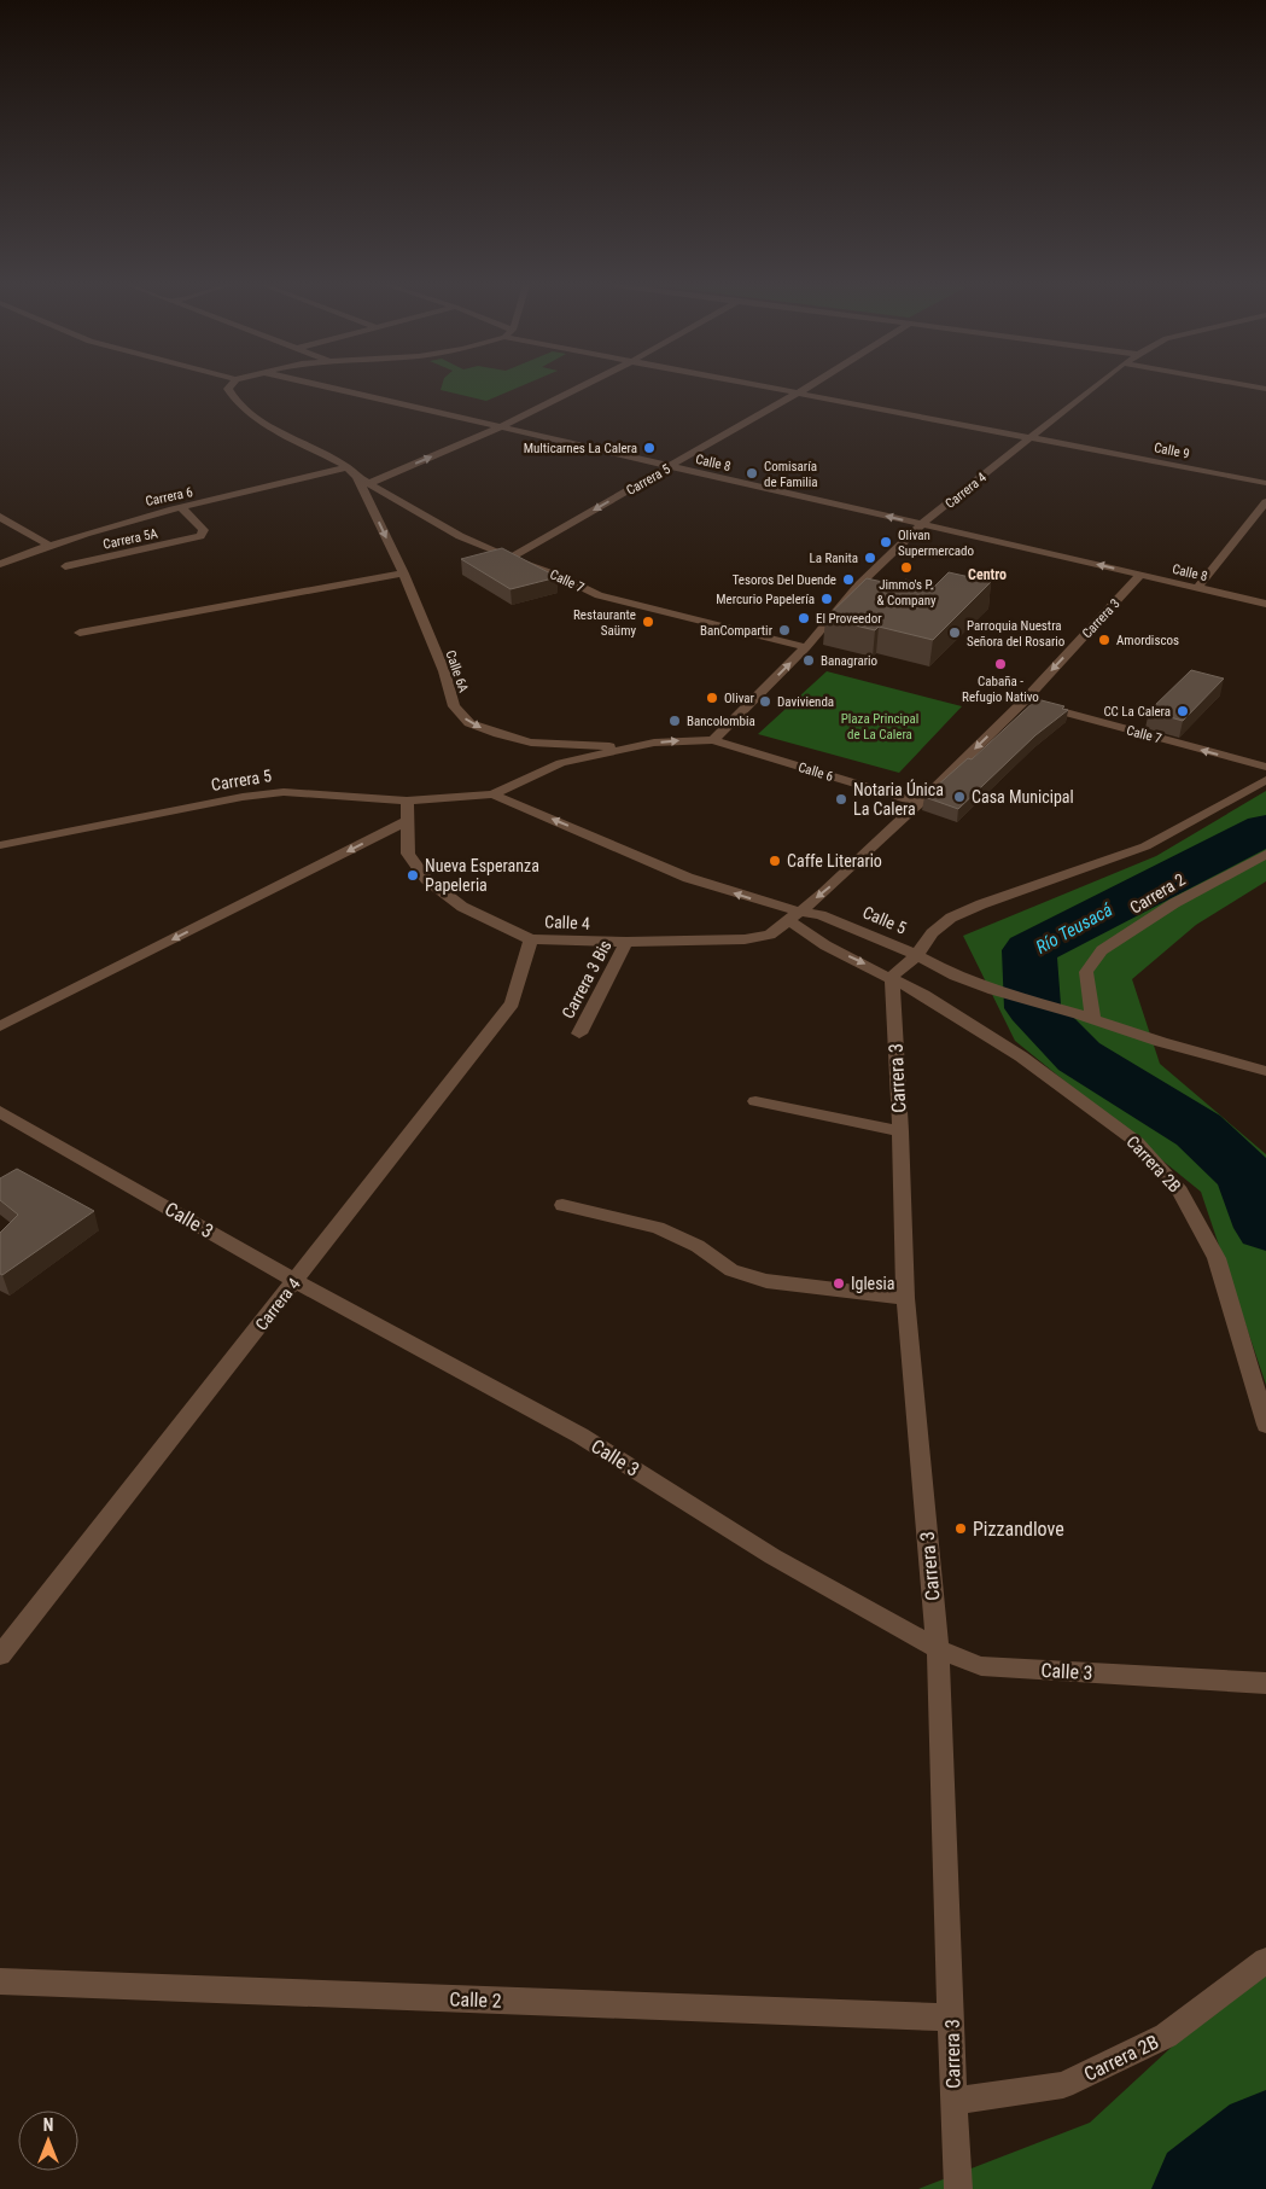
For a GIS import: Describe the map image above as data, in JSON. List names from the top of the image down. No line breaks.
{"streets":{"street":["Calle 9","Calle 8","Carrera 5","Carrera 4","Carrera 6","Carrera 5A","Calle 7","Carrera 3","Calle 6A","Calle 6","Carrera 2","Calle 5","Calle 4","Carrera 3 Bis","Carrera 2B","Calle 3","Calle 2"]},"crossings":[["Calle 9","Carrera 5"],["Calle 9","Carrera 4"],["Calle 8","Carrera 5"],["Calle 8","Carrera 4"],["Calle 8","Carrera 3"],["Carrera 5","Calle 7"],["Carrera 5","Calle 5"],["Carrera 5","Calle 4"],["Carrera 4","Calle 7"],["Carrera 4","Calle 6"],["Carrera 4","Calle 4"],["Carrera 4","Calle 3"],["Carrera 6","Carrera 5A"],["Carrera 6","Calle 7"],["Calle 7","Carrera 3"],["Calle 7","Calle 6A"],["Carrera 3","Calle 6"],["Carrera 3","Calle 5"],["Carrera 3","Calle 4"],["Carrera 3","Carrera 2B"],["Carrera 3","Calle 3"],["Carrera 3","Calle 2"],["Calle 6A","Calle 6"],["Carrera 2","Calle 5"],["Calle 5","Calle 4"],["Calle 5","Carrera 2B"],["Calle 4","Carrera 3 Bis"],["Calle 4","Carrera 2B"]],"one_way":["Calle 8","Calle 6A","Calle 5"],"districts":["Centro"],"water":["Río Teusacá"],"parks":["Plaza Principal de La Calera"],"places":["Multicarnes La Calera","Comisaría de Familia","Olivan Supermercado","La Ranita","Jimmo's P. & Company","Tesoros Del Duende","Mercurio Papelería","El Proveedor","Restaurante Saümy","BanCompartir","Parroquia Nuestra Señora del Rosario","Amordiscos","Banagrario","Cabaña - Refugio Nativo","Olivar","Davivienda","CC La Calera","Bancolombia","Casa Municipal","Notaria Única La Calera","Caffe Literario","Nueva Esperanza Papeleria","Iglesia","Pizzandlove"],"north":"top"}
